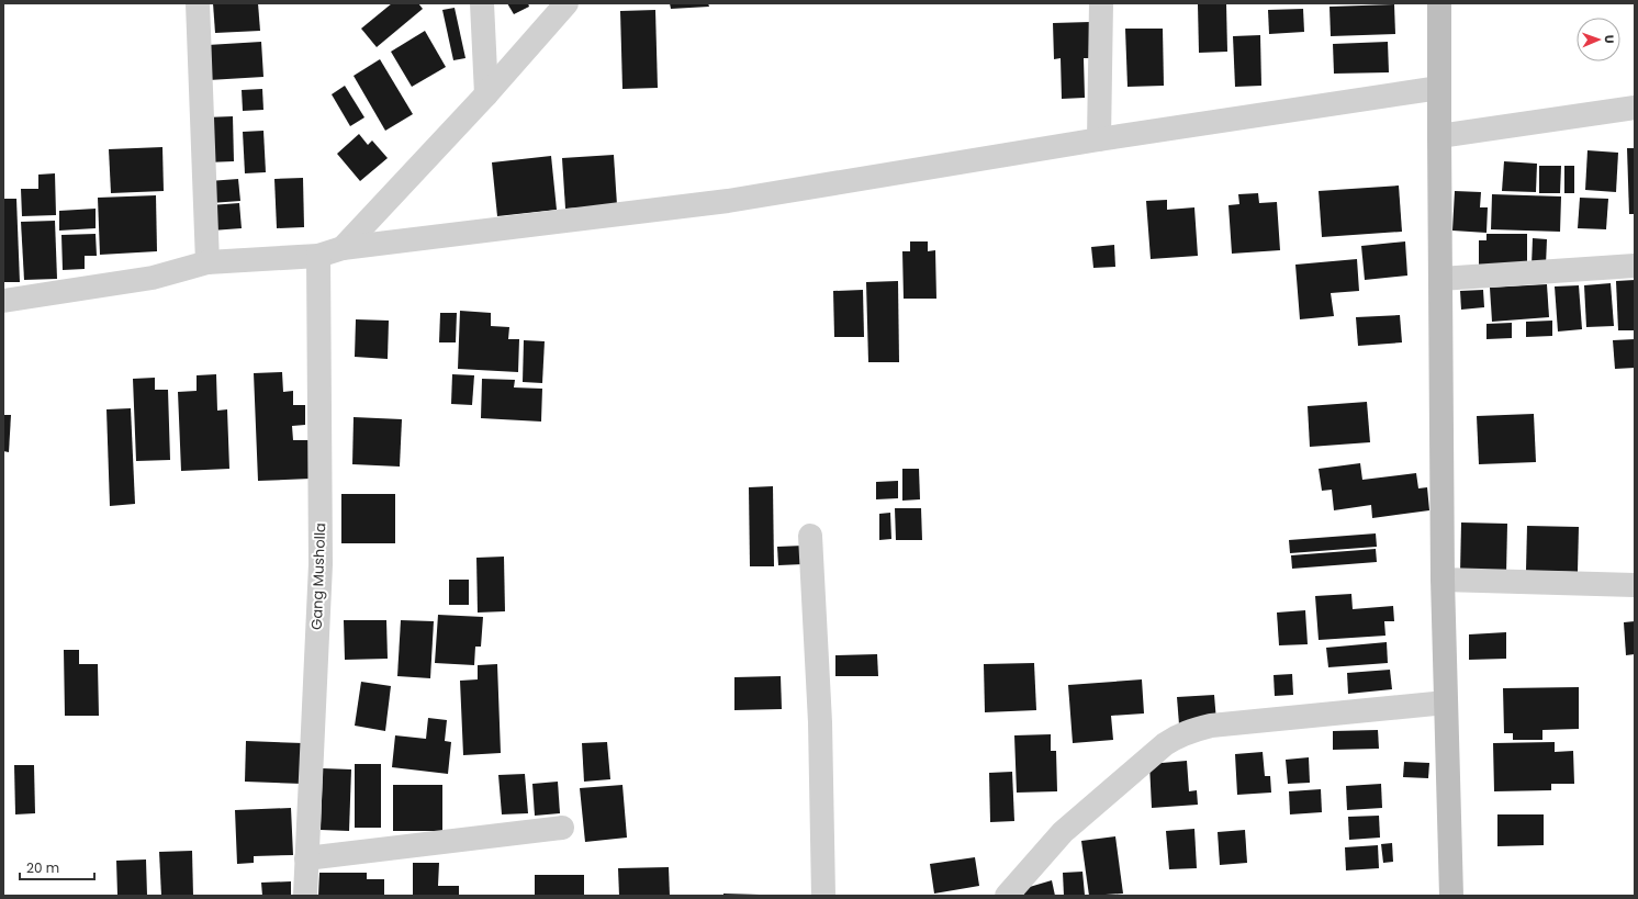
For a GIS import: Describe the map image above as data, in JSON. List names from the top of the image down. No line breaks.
{"streets":{"street":["Gang Musholla"]},"scale_bar":"20 m","north":"right"}
